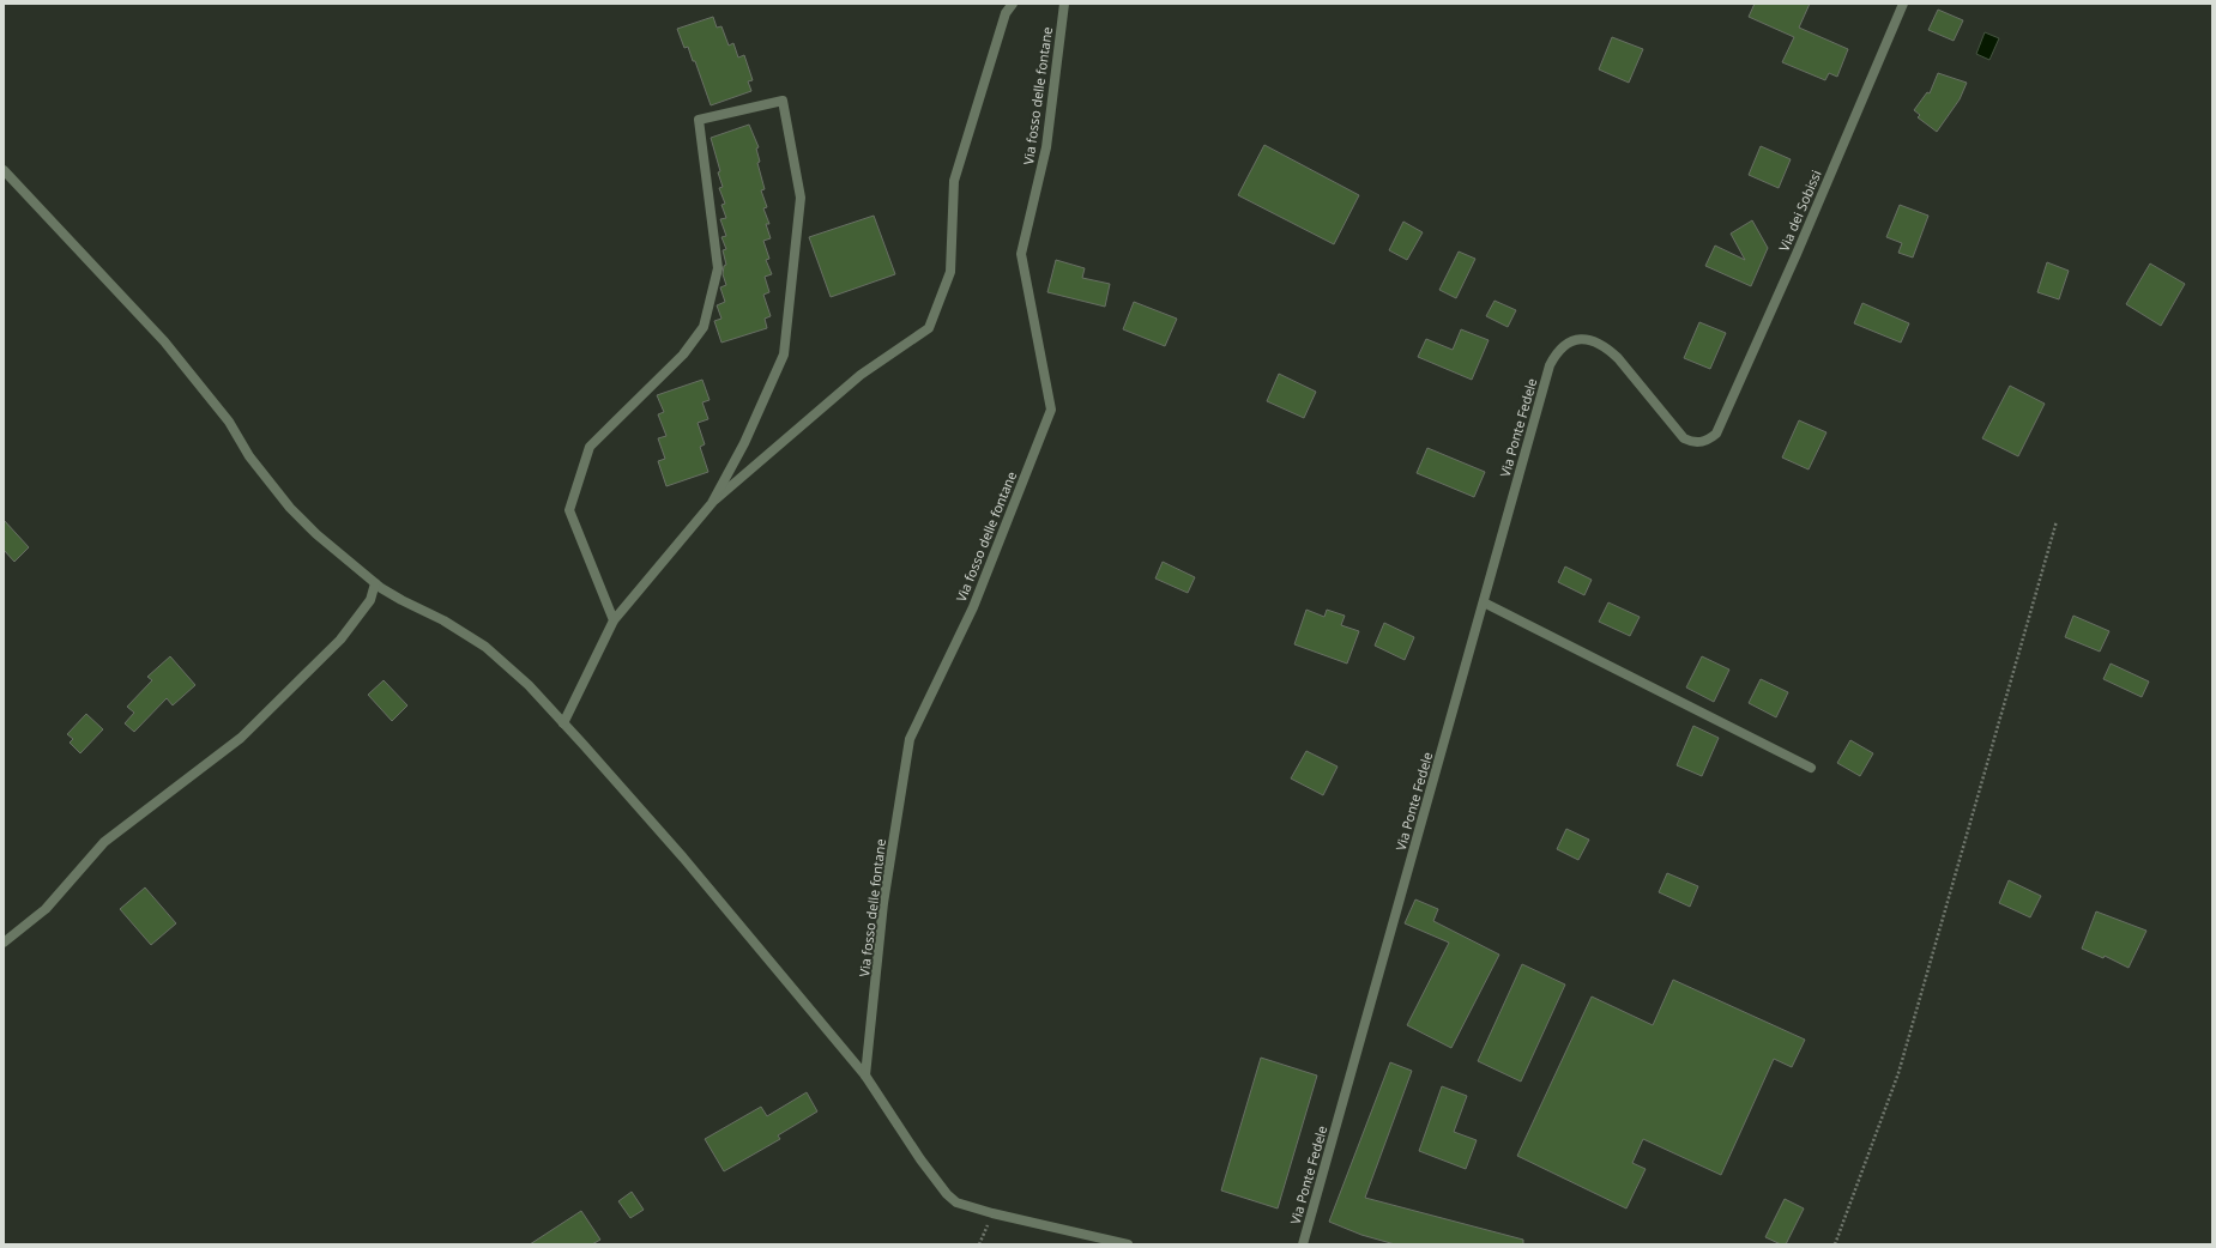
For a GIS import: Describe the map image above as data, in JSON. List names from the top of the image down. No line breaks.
{"streets":{"street":["Via fosso delle fontane","Via dei Sobissi","Via Ponte Fedele"]},"crossings":[["Via dei Sobissi","Via Ponte Fedele"]]}
